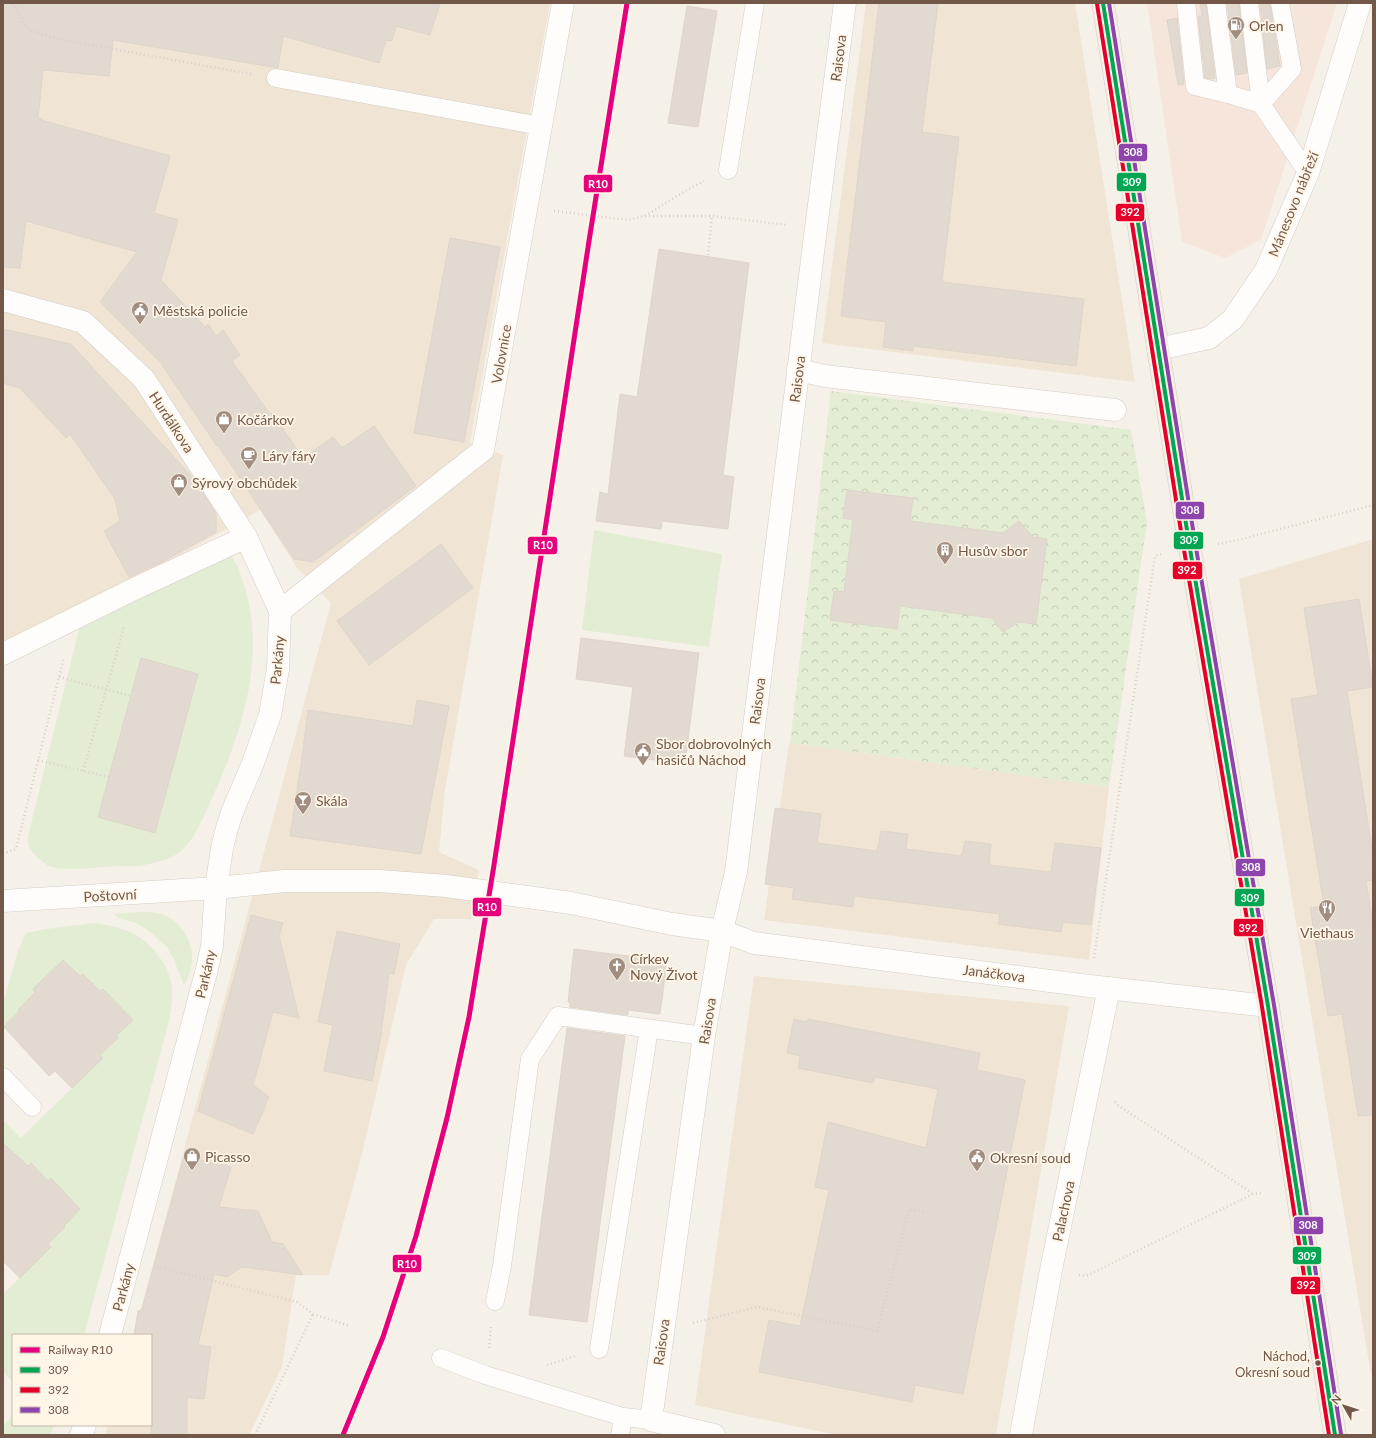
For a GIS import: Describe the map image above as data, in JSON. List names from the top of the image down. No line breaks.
{"streets":{"street":["Raisova","Mánesovo nábřeží","Volovnice","Hurdálkova","Parkány","Poštovní","Janáčkova","Palachova"]},"crossings":[["Raisova","Poštovní"],["Raisova","Janáčkova"],["Volovnice","Hurdálkova"],["Volovnice","Parkány"],["Hurdálkova","Parkány"],["Parkány","Poštovní"],["Poštovní","Janáčkova"],["Janáčkova","Palachova"]],"places":{"fuel station":["Orlen"],"public building":["Městská policie","Sbor dobrovolných hasičů Náchod","Okresní soud"],"shop":["Kočárkov","Sýrový obchůdek","Picasso"],"cafe":["Láry fáry"],"building":["Husův sbor"],"bar":["Skála"],"restaurant":["Viethaus"],"church":["Církev Nový Život"],"other":["Náchod, Okresní soud"]},"lines":["rail line R10","transit line 309","transit line 308","transit line 392"],"legend":["Railway R10","309","392","308"],"north":"top left"}
